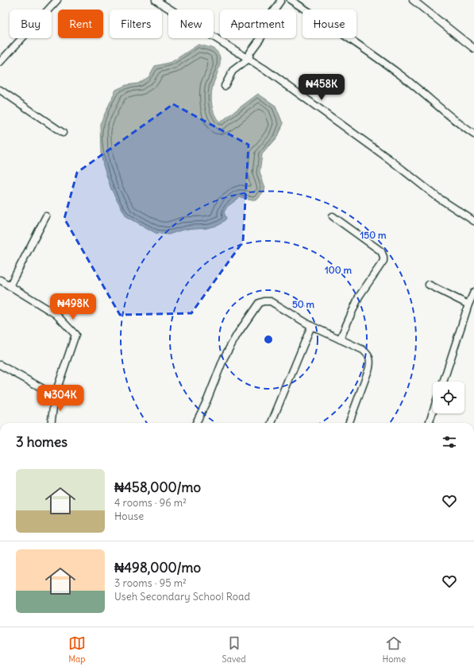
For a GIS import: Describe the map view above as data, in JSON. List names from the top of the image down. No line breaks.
{"page":{"chip":["Buy","Rent","Filters","New","Apartment","House"],"price":["₦458K","₦498K","₦304K"],"heading":"3 homes","list":[{"name":"₦458,000/mo","note":"4 rooms · 96 m² · House"},{"name":"₦498,000/mo","note":"3 rooms · 95 m² · Useh Secondary School Road"}],"tabs":["Map","Saved","Home"]},"rings":["150 m","100 m","50 m"]}
